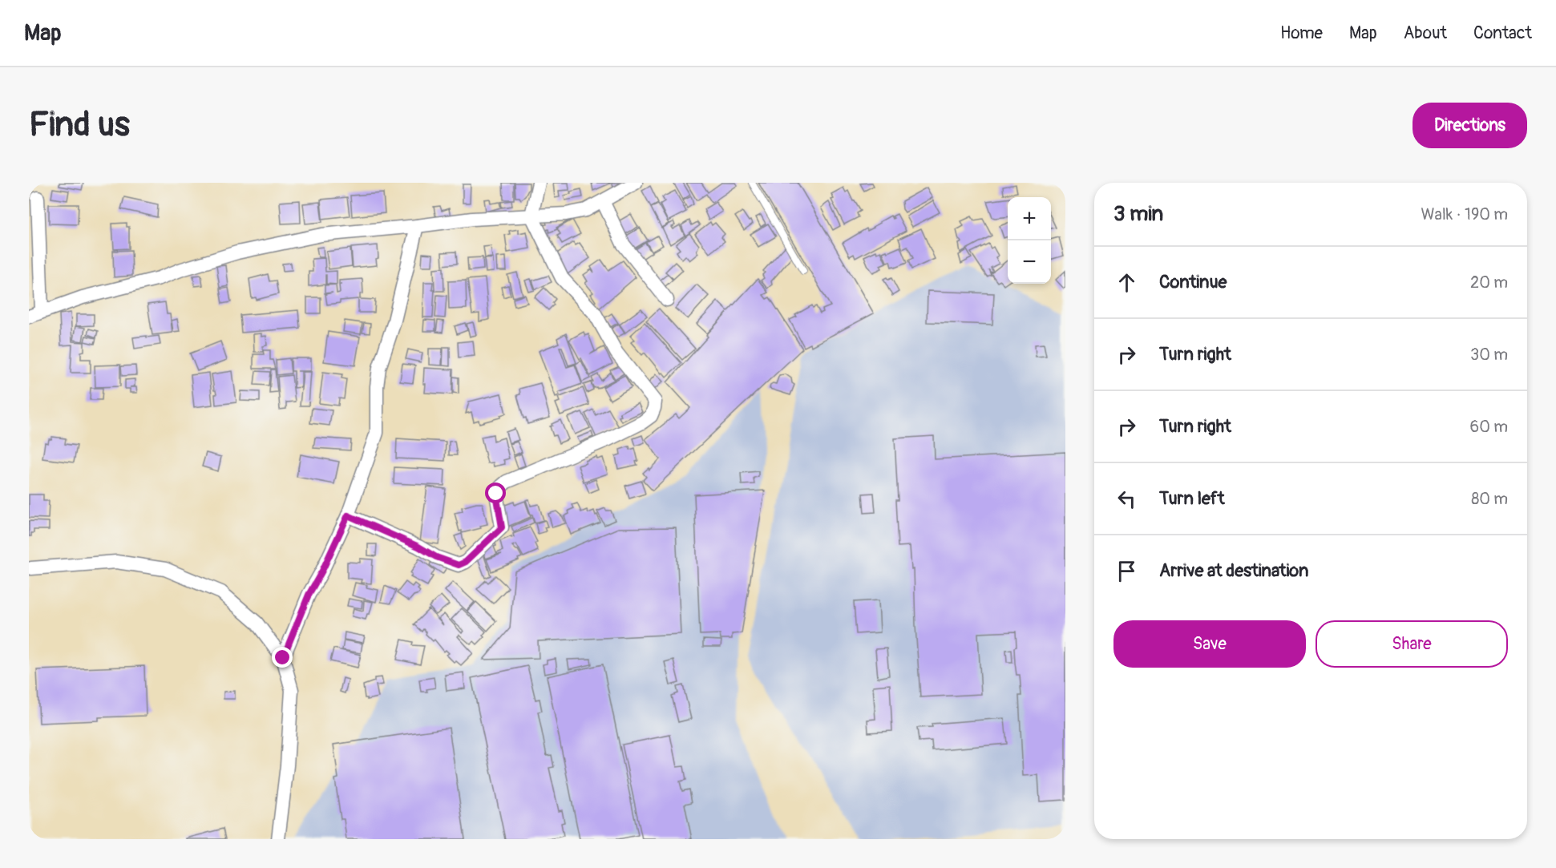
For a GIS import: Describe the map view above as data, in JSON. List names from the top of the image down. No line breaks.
{"page":{"header":"Map","nav":["Home","Map","About","Contact"],"buttons":["Directions",["Save","Share"]],"title":"Find us","heading":["3 min","Walk · 190 m"],"map_buttons":["+","−"],"list":[["Continue","20 m"],["Turn right","30 m"],["Turn right","60 m"],["Turn left","80 m"],"Arrive at destination"]}}
